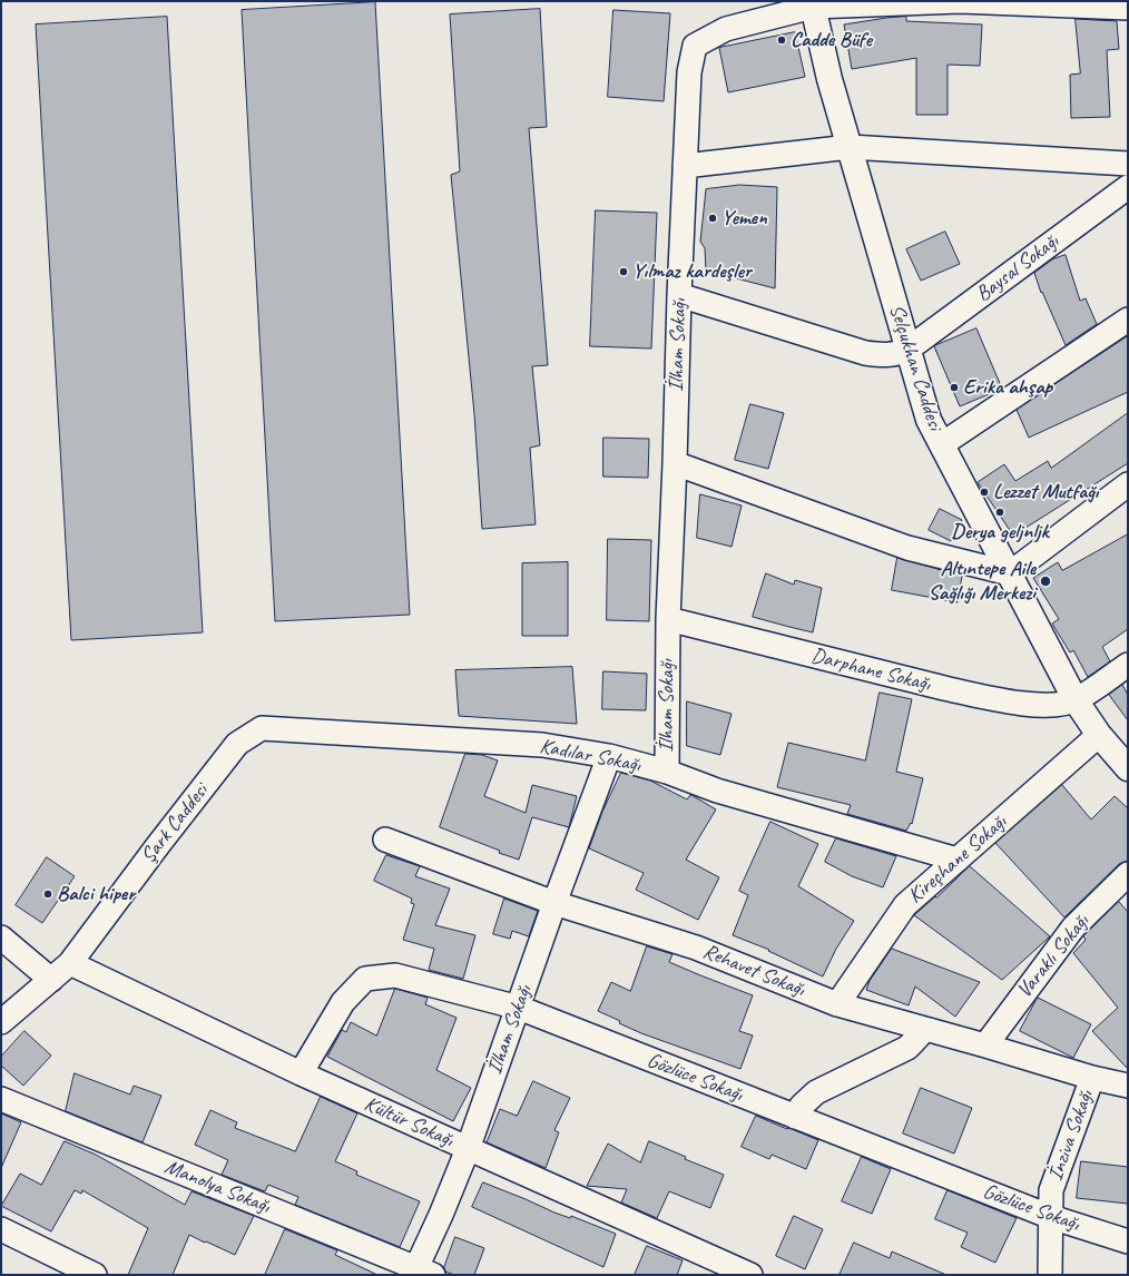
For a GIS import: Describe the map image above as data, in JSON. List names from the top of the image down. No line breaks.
{"streets":{"street":["Baysal Sokağı","İlham Sokağı","Selçukhan Caddesi","Darphane Sokağı","Kadılar Sokağı","Şark Caddesi","Kireçhane Sokağı","Varaklı Sokağı","Rehavet Sokağı","Gözlüce Sokağı","Kültür Sokağı","İnziva Sokağı","Manolya Sokağı"]},"crossings":[["Baysal Sokağı","Selçukhan Caddesi"],["İlham Sokağı","Selçukhan Caddesi"],["İlham Sokağı","Darphane Sokağı"],["İlham Sokağı","Kadılar Sokağı"],["İlham Sokağı","Rehavet Sokağı"],["İlham Sokağı","Gözlüce Sokağı"],["İlham Sokağı","Kültür Sokağı"],["İlham Sokağı","Manolya Sokağı"],["Selçukhan Caddesi","Darphane Sokağı"],["Selçukhan Caddesi","Kireçhane Sokağı"],["Kadılar Sokağı","Şark Caddesi"],["Kadılar Sokağı","Kireçhane Sokağı"],["Şark Caddesi","Kültür Sokağı"],["Kireçhane Sokağı","Rehavet Sokağı"],["Varaklı Sokağı","Rehavet Sokağı"],["Rehavet Sokağı","İnziva Sokağı"],["Gözlüce Sokağı","Kültür Sokağı"],["Gözlüce Sokağı","İnziva Sokağı"]],"places":["Cadde Büfe","Yemen","Yılmaz kardeşler","Erika ahşap","Lezzet Mutfağı","Derya geljnljk","Altıntepe Aile Sağlığı Merkezi","Balci hiper"]}
